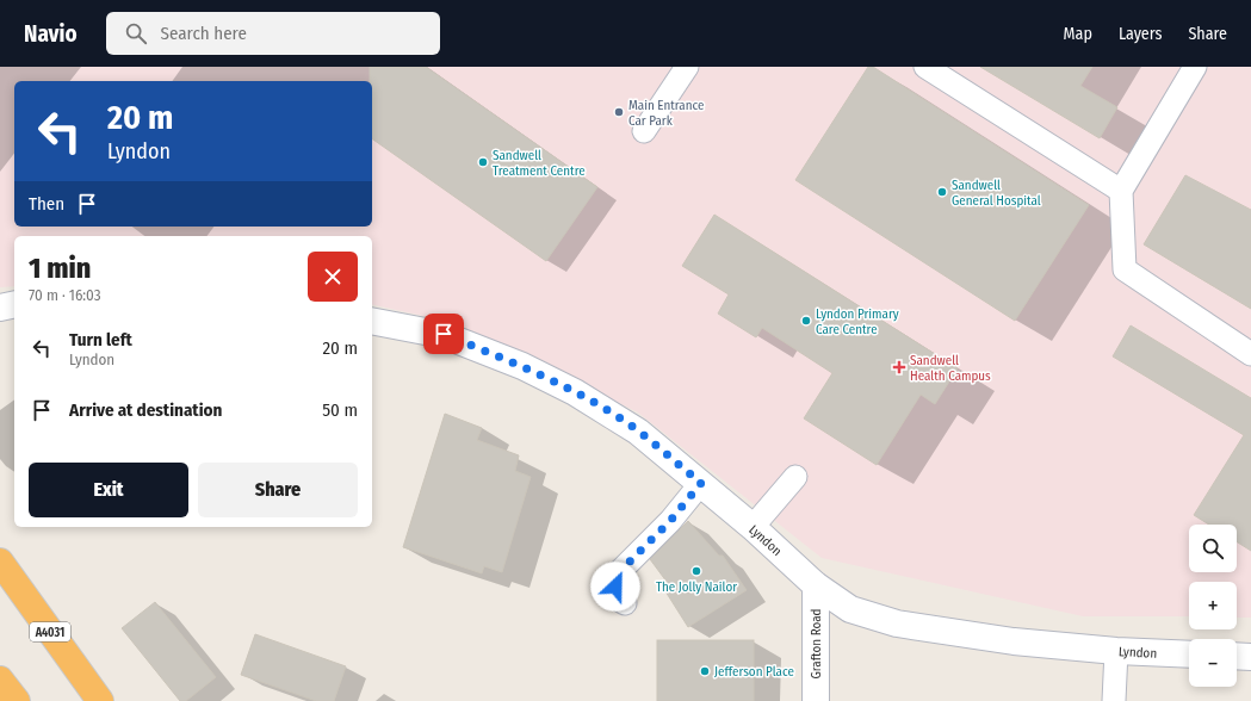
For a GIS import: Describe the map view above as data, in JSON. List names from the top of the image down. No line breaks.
{"streets":{"highway":["A4031"],"street":["Lyndon","Grafton Road"]},"crossings":[["Lyndon","Grafton Road"]],"places":{"other":["Main Entrance Car Park","Sandwell Treatment Centre","Sandwell General Hospital","Lyndon Primary Care Centre","The Jolly Nailor","Jefferson Place"],"health":["Sandwell Health Campus"]},"page":{"header":"Navio","search":"Search here","nav":["Map","Layers","Share"],"turn":["20 m","Lyndon"],"then":"Then","heading":["1 min","70 m · 16:03"],"list":[{"name":"Turn left","note":"Lyndon","value":"20 m"},{"name":"Arrive at destination","value":"50 m"}],"buttons":["Exit","Share"],"map_buttons":["+","−"]}}
